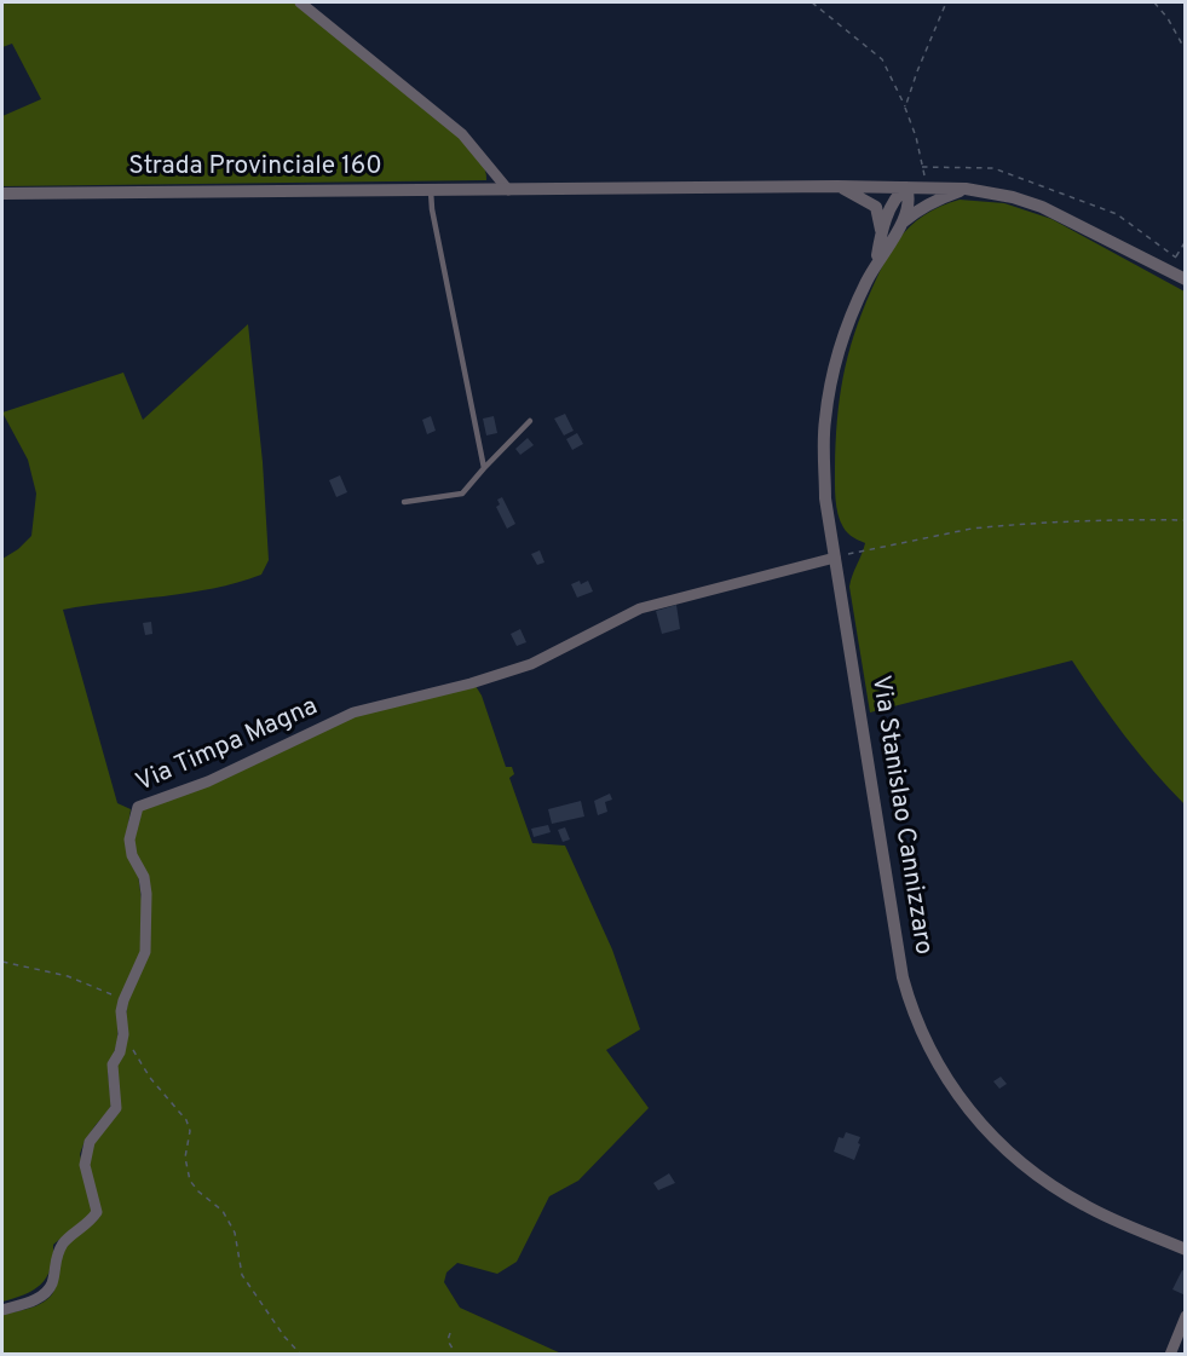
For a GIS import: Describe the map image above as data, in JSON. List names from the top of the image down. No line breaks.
{"streets":{"street":["Strada Provinciale 160","Via Timpa Magna","Via Stanislao Cannizzaro"]},"crossings":[["Via Timpa Magna","Via Stanislao Cannizzaro"]]}
